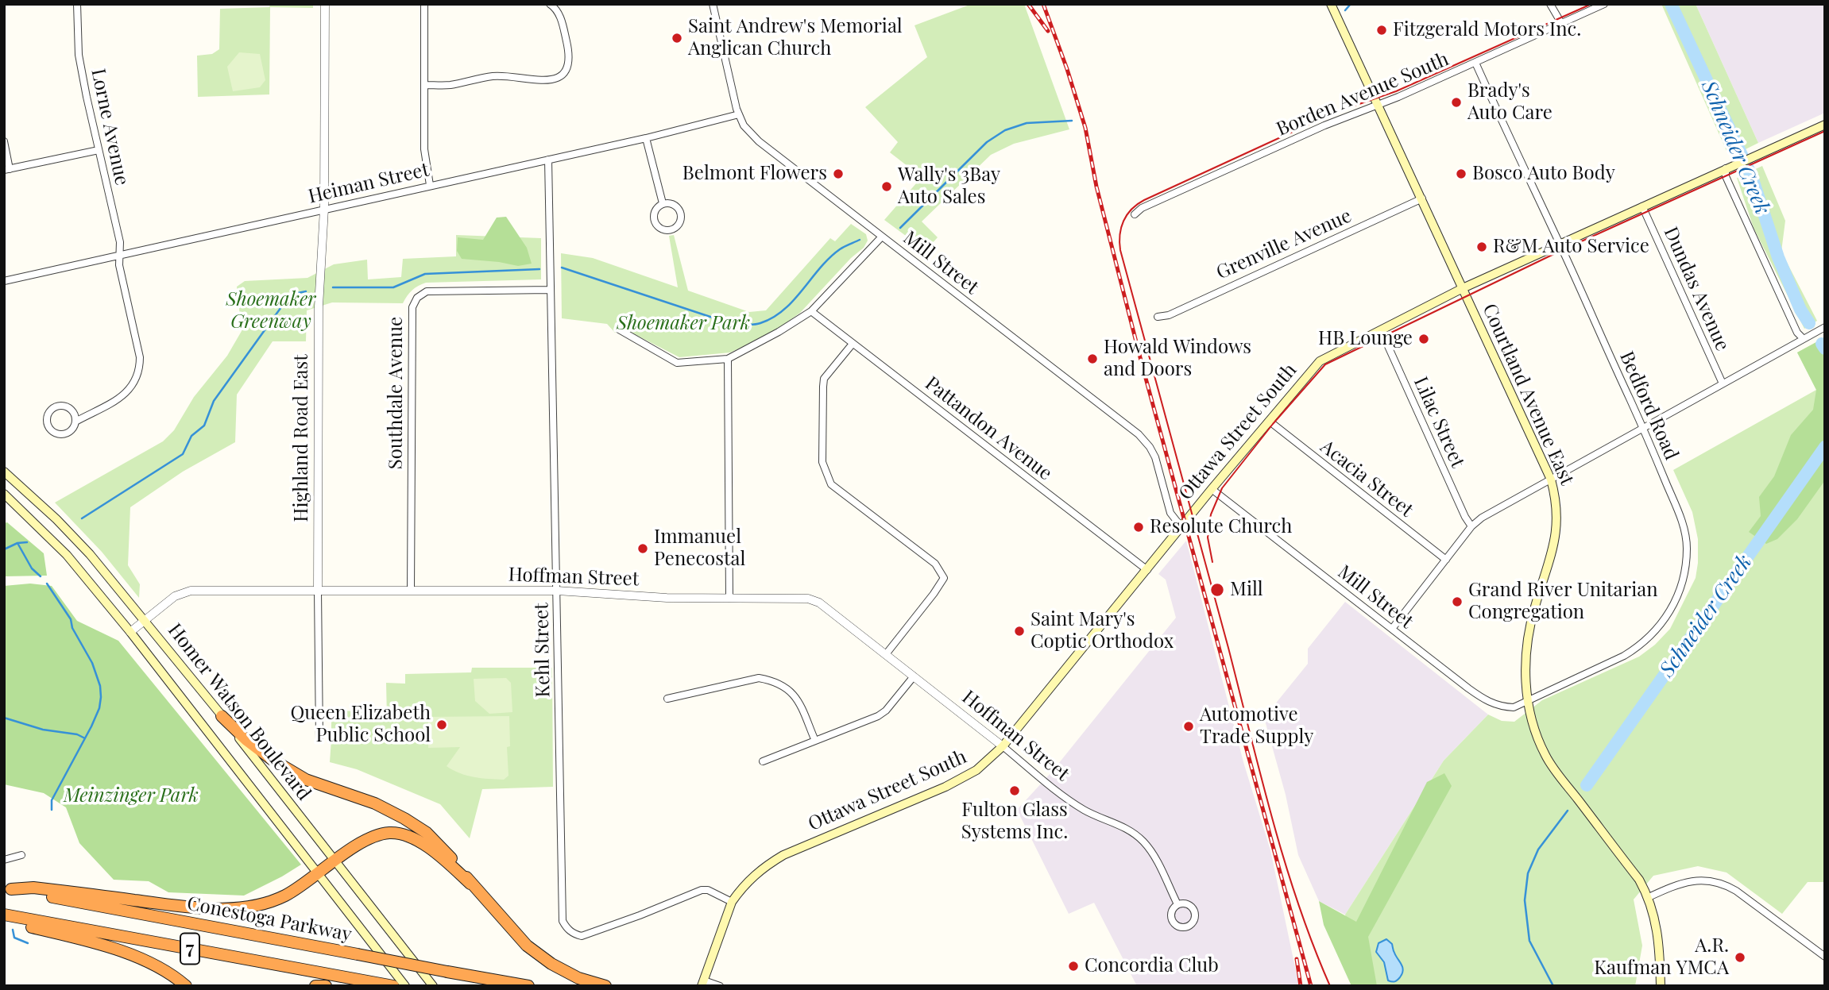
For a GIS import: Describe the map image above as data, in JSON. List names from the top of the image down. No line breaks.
{"streets":{"highway":["Conestoga Parkway","7"],"main road":["Courtland Avenue East","Ottawa Street South","Homer Watson Boulevard"],"street":["Borden Avenue South","Lorne Avenue","Heiman Street","Grenville Avenue","Mill Street","Dundas Avenue","Southdale Avenue","Bedford Road","Lilac Street","Pattandon Avenue","Highland Road East","Acacia Street","Hoffman Street","Kehl Street"]},"crossings":[["Borden Avenue South","Courtland Avenue East"],["Borden Avenue South","Bedford Road"],["Lorne Avenue","Heiman Street"],["Heiman Street","Mill Street"],["Heiman Street","Highland Road East"],["Heiman Street","Kehl Street"],["Grenville Avenue","Courtland Avenue East"],["Mill Street","Courtland Avenue East"],["Mill Street","Bedford Road"],["Mill Street","Ottawa Street South"],["Dundas Avenue","Ottawa Street South"],["Southdale Avenue","Hoffman Street"],["Southdale Avenue","Kehl Street"],["Courtland Avenue East","Bedford Road"],["Courtland Avenue East","Ottawa Street South"],["Bedford Road","Ottawa Street South"],["Lilac Street","Ottawa Street South"],["Pattandon Avenue","Ottawa Street South"],["Ottawa Street South","Acacia Street"],["Ottawa Street South","Hoffman Street"],["Ottawa Street South","Kehl Street"],["Highland Road East","Hoffman Street"],["Hoffman Street","Kehl Street"],["Hoffman Street","Homer Watson Boulevard"]],"water":["Schneider Creek"],"parks":["Shoemaker Greenway","Shoemaker Park","Meinzinger Park"],"places":["Fitzgerald Motors Inc.","Saint Andrew's Memorial Anglican Church","Brady's Auto Care","Belmont Flowers","Bosco Auto Body","Wally's 3Bay Auto Sales","R&M Auto Service","HB Lounge","Howald Windows and Doors","Resolute Church","Immanuel Penecostal","Mill","Grand River Unitarian Congregation","Saint Mary's Coptic Orthodox","Queen Elizabeth Public School","Automotive Trade Supply","Fulton Glass Systems Inc.","A.R. Kaufman YMCA","Concordia Club"]}
